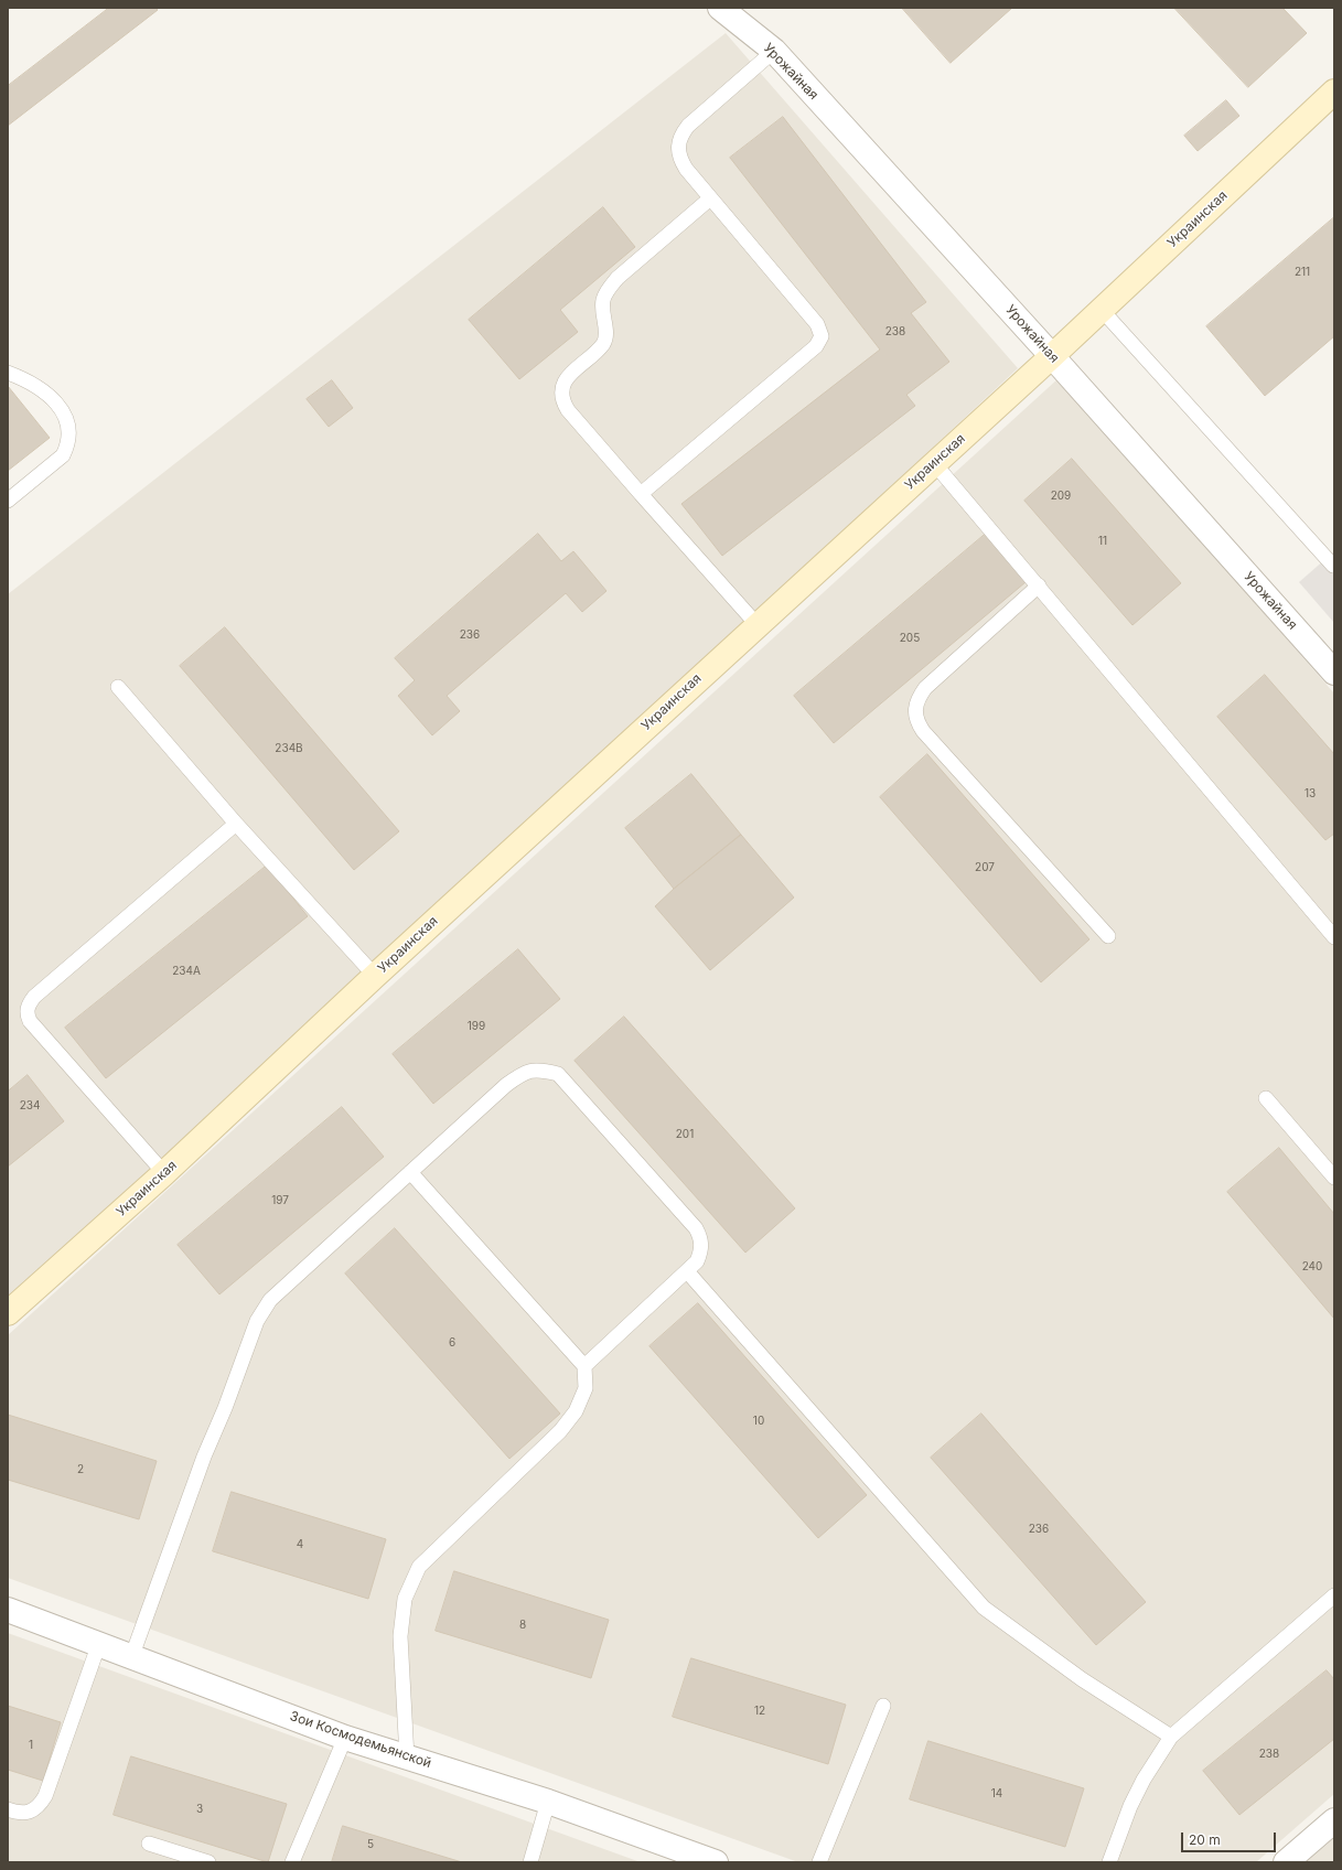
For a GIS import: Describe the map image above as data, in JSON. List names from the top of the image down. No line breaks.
{"streets":{"street":["Урожайная","Украинская","Зои Космодемьянской"]},"crossings":[["Урожайная","Украинская"]],"house_numbers":["211","238","209","11","236","205","234В","13","207","234А","199","234","201","197","240","6","10","2","236","4","8","12","1","238","14","3","5"],"scale_bar":"20 m"}
